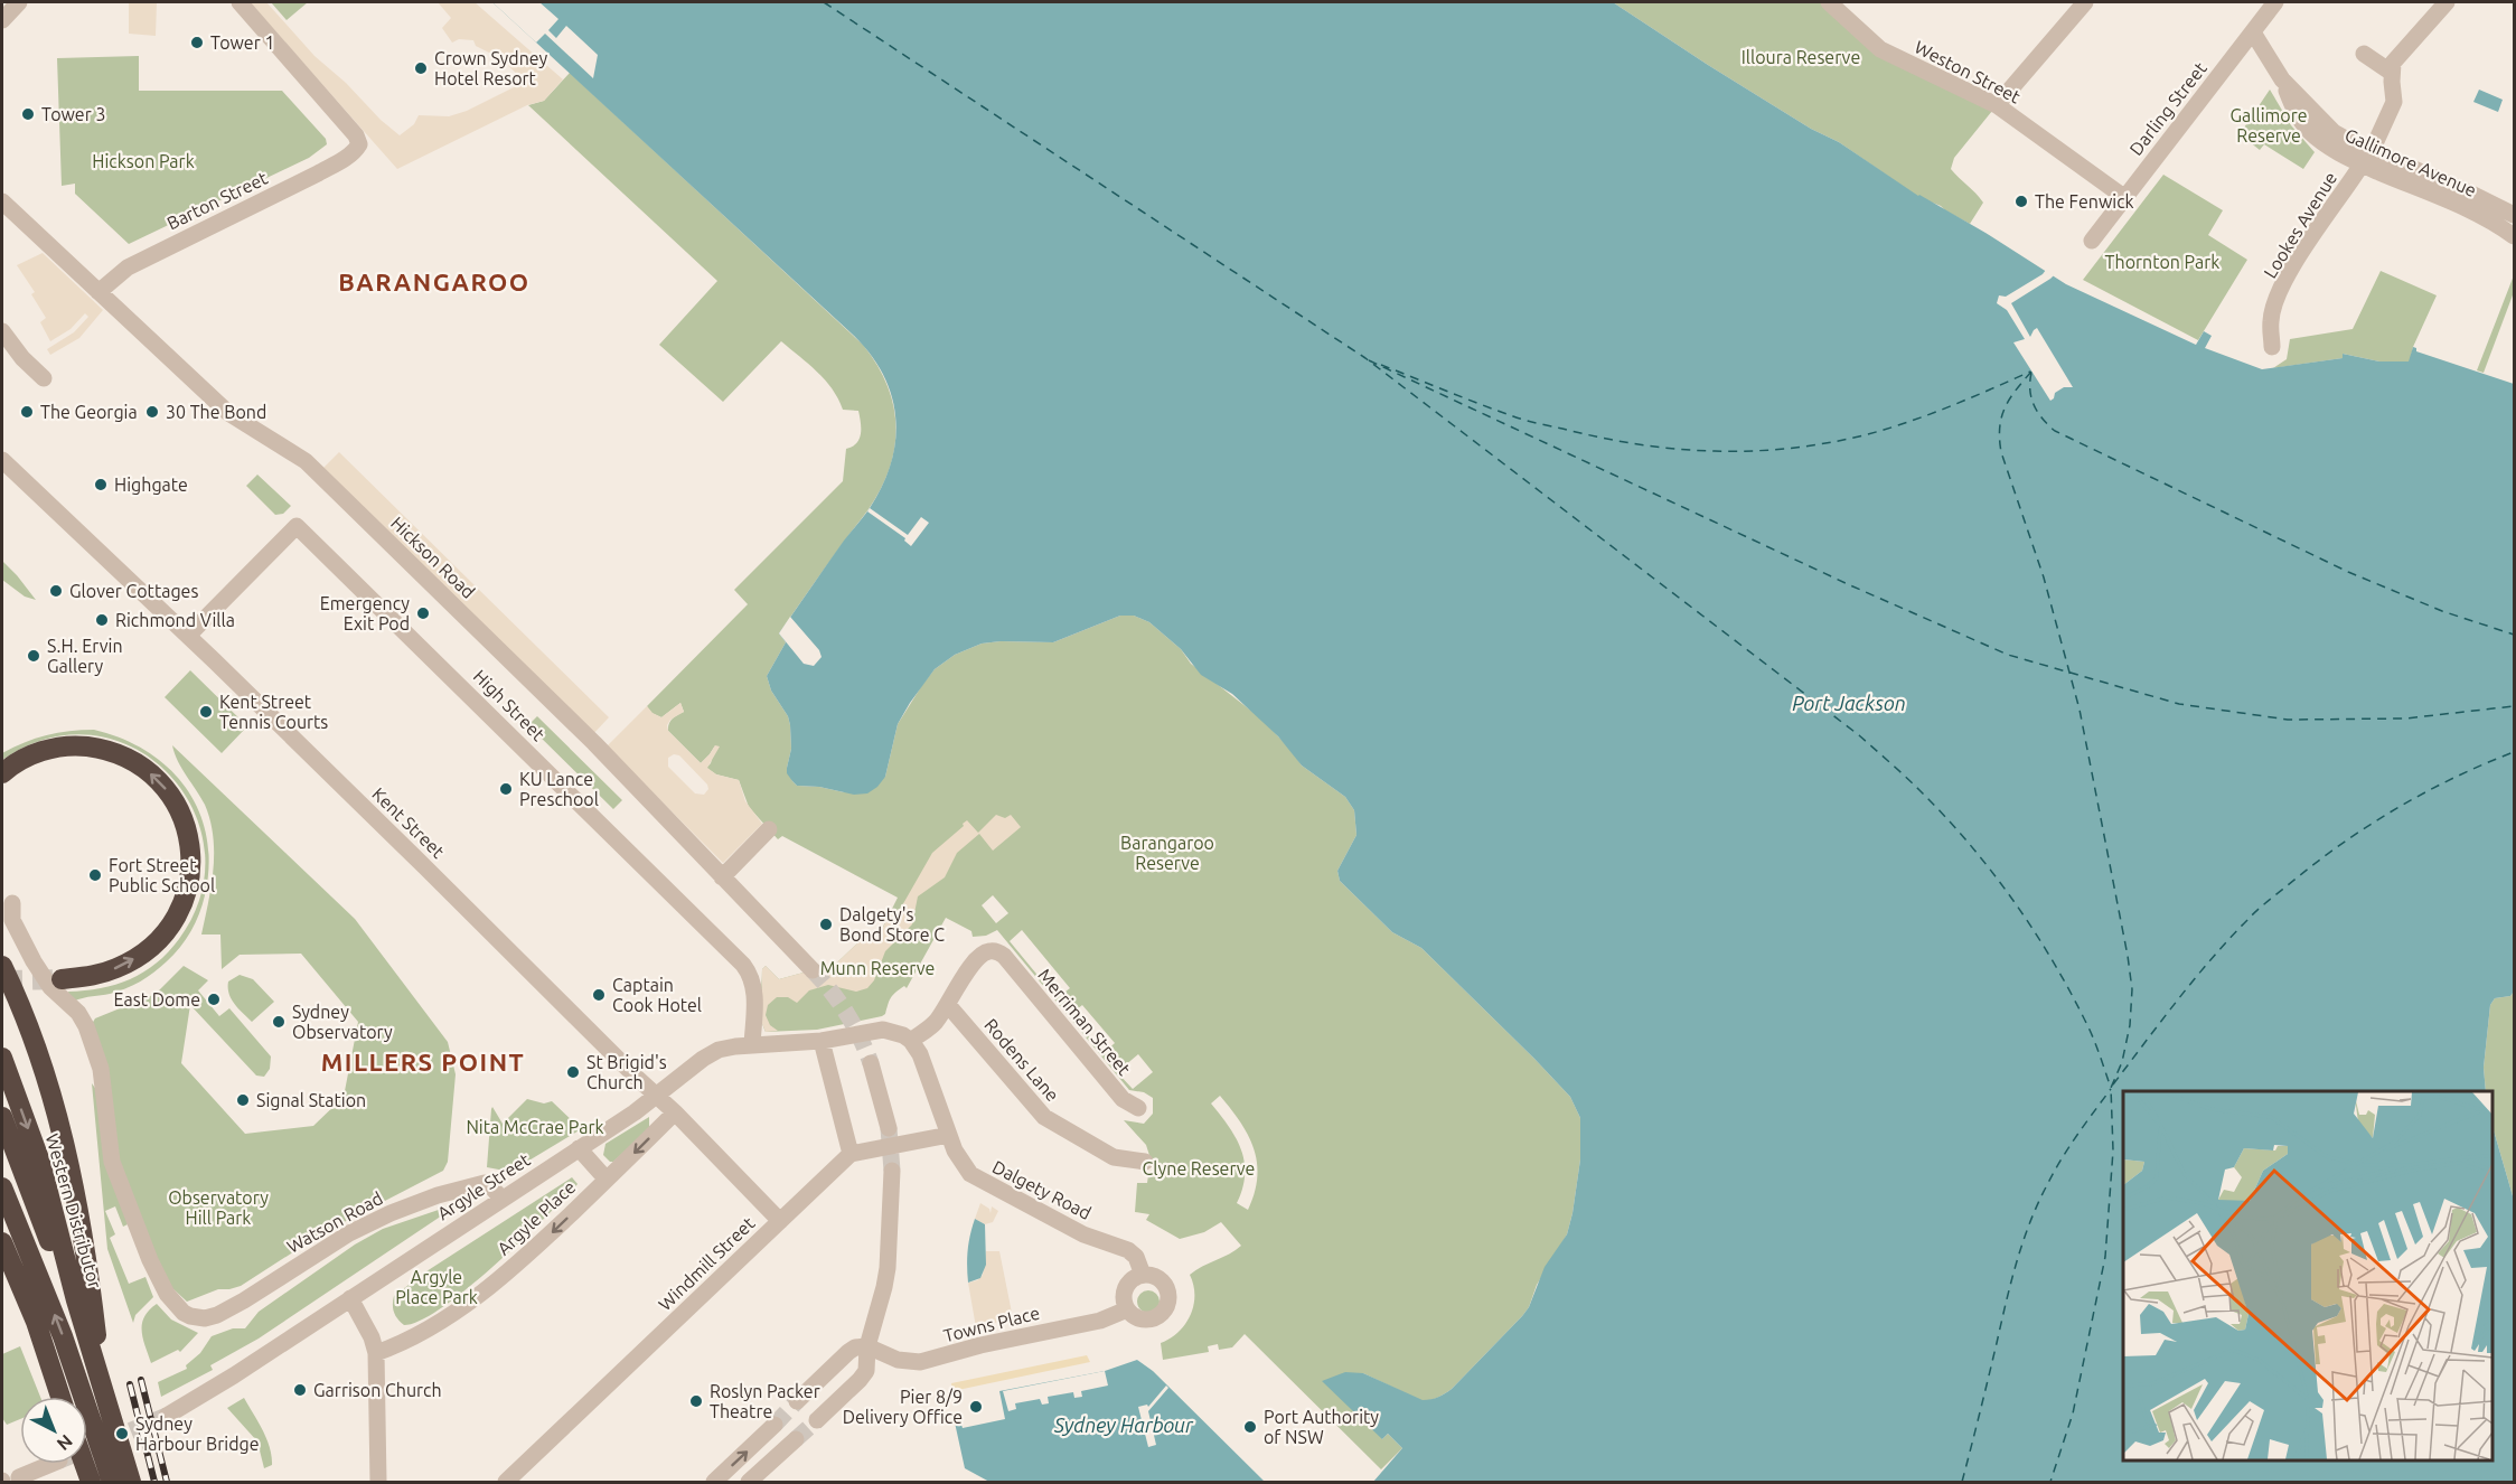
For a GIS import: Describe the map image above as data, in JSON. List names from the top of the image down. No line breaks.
{"streets":{"highway":["Western Distributor"],"street":["Weston Street","Darling Street","Gallimore Avenue","Barton Street","Lookes Avenue","Hickson Road","High Street","Kent Street","Merriman Street","Rodens Lane","Argyle Street","Dalgety Road","Argyle Place","Watson Road","Windmill Street","Towns Place"]},"crossings":[["Weston Street","Darling Street"],["Darling Street","Gallimore Avenue"],["Gallimore Avenue","Lookes Avenue"],["Barton Street","Hickson Road"],["High Street","Kent Street"],["High Street","Argyle Street"],["Kent Street","Argyle Street"],["Kent Street","Argyle Place"],["Kent Street","Windmill Street"],["Merriman Street","Rodens Lane"],["Argyle Street","Dalgety Road"],["Argyle Street","Watson Road"],["Dalgety Road","Towns Place"]],"one_way":["Argyle Place"],"districts":["BARANGAROO","MILLERS POINT"],"water":["Port Jackson","Sydney Harbour"],"parks":["Illoura Reserve","Gallimore Reserve","Hickson Park","Thornton Park","Barangaroo Reserve","Munn Reserve","Nita McCrae Park","Clyne Reserve","Observatory Hill Park","Argyle Place Park"],"places":["Tower 1","Crown Sydney Hotel Resort","Tower 3","The Fenwick","The Georgia","30 The Bond","Highgate","Glover Cottages","Emergency Exit Pod","Richmond Villa","S.H. Ervin Gallery","Kent Street Tennis Courts","KU Lance Preschool","Fort Street Public School","Dalgety's Bond Store C","Captain Cook Hotel","East Dome","Sydney Observatory","St Brigid's Church","Signal Station","Garrison Church","Roslyn Packer Theatre","Pier 8/9 Delivery Office","Port Authority of NSW","Sydney Harbour Bridge"],"north":"bottom right"}
